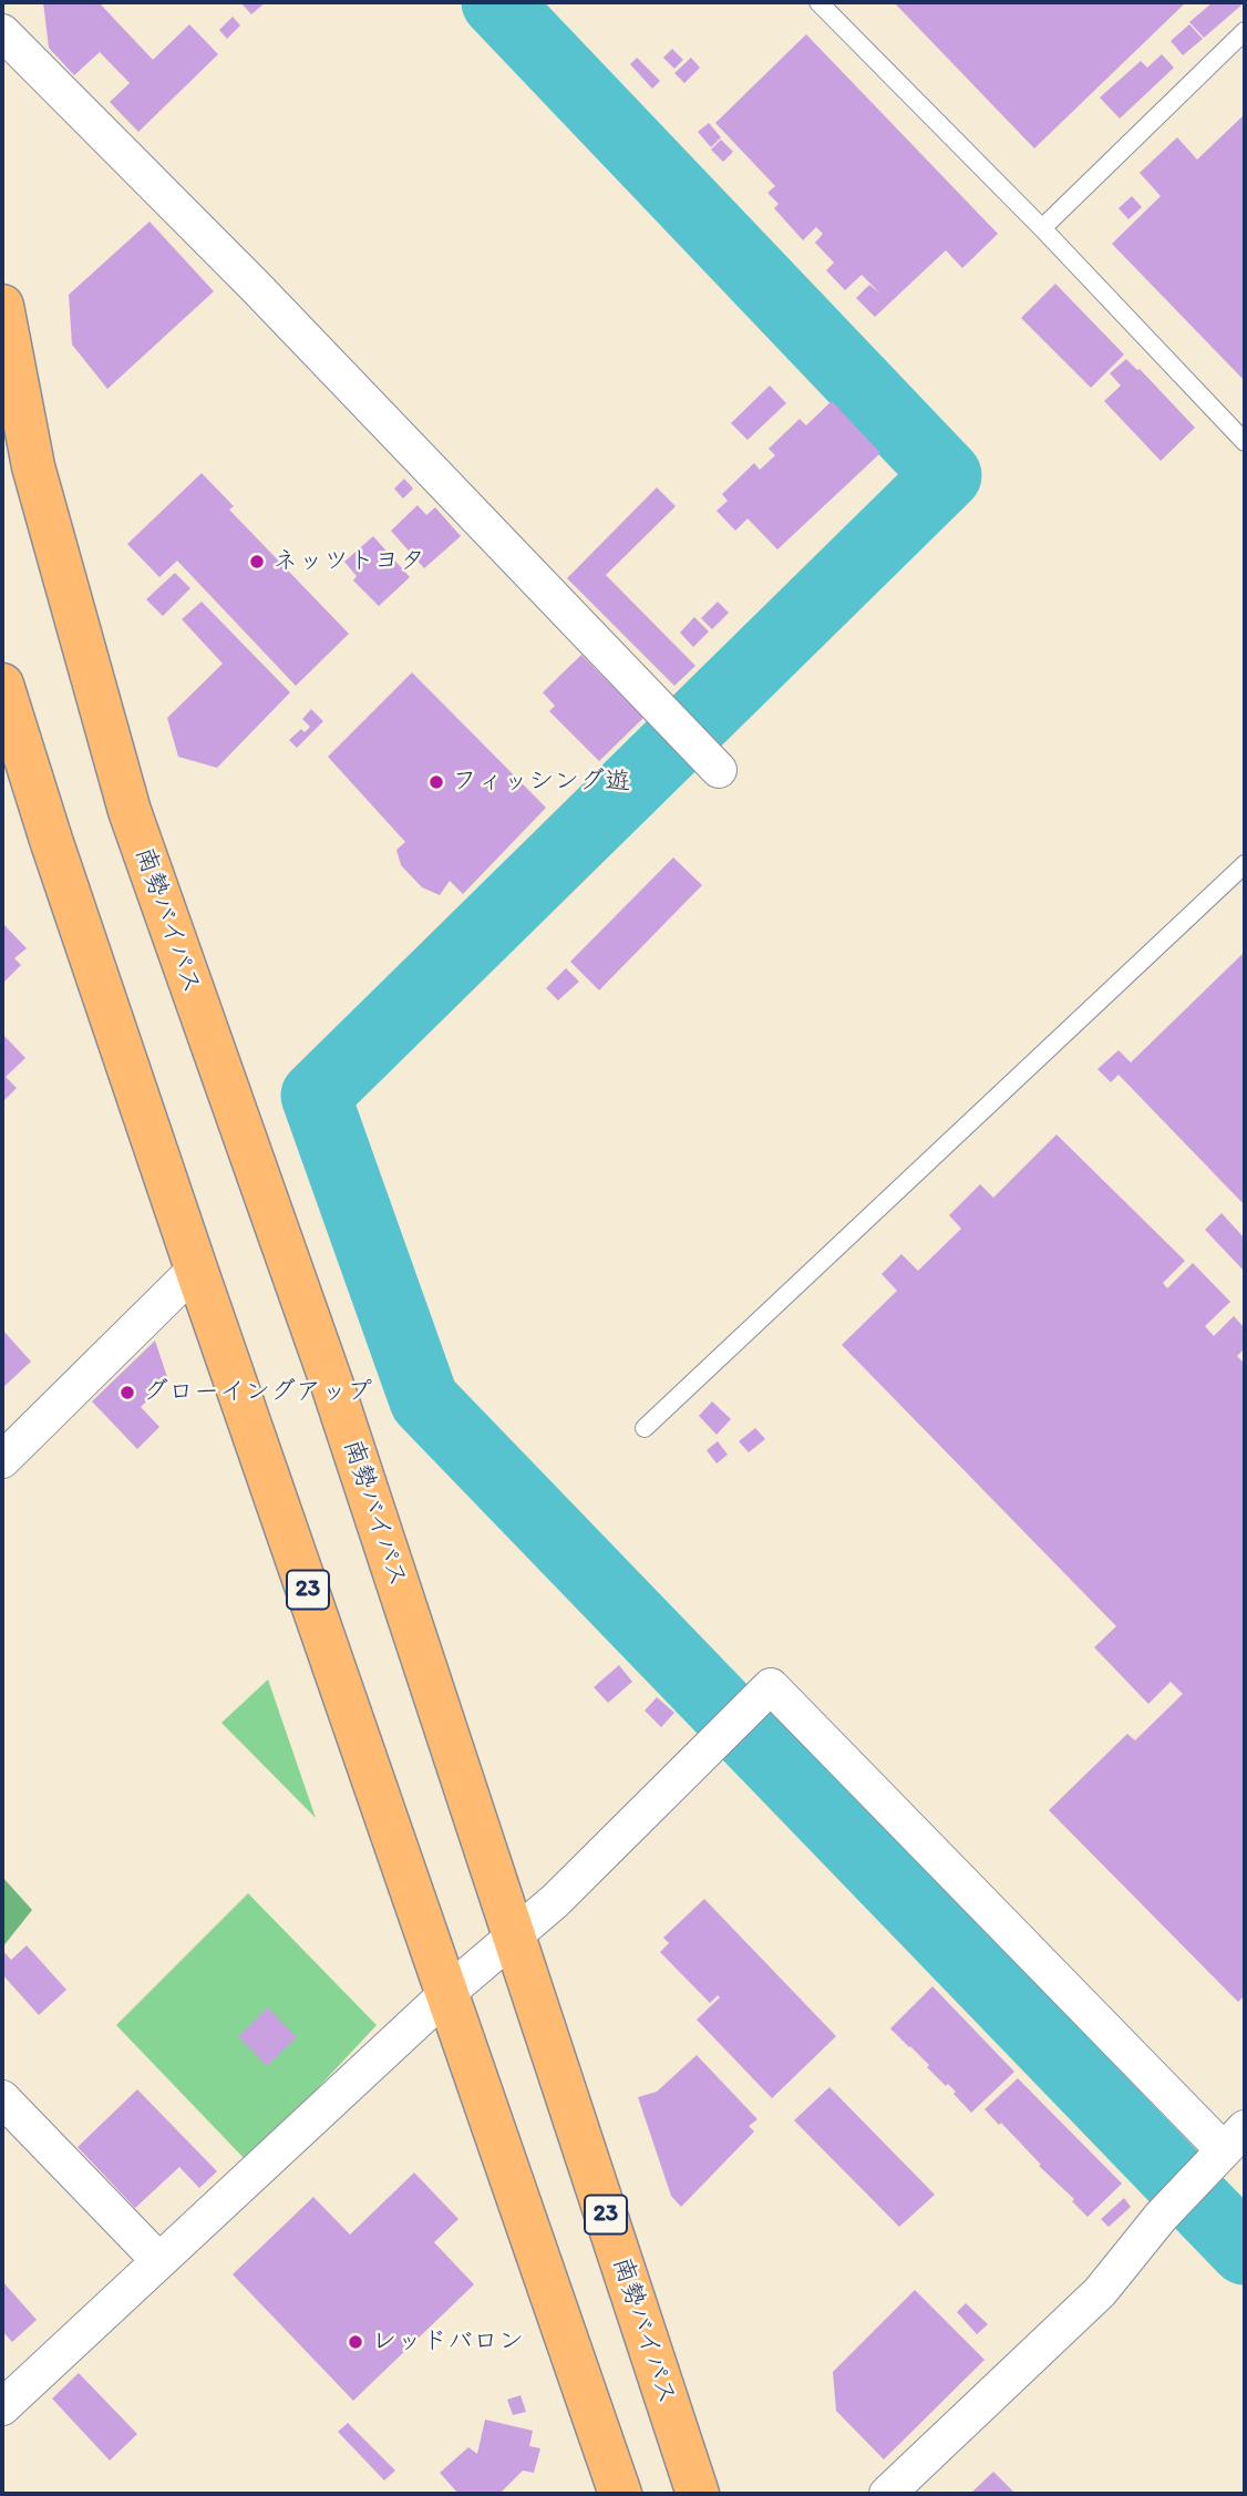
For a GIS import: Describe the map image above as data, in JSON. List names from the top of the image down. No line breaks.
{"streets":{"highway":["南勢バイパス","23"]},"places":["ネッツトヨタ","フィッシング遊","グローイングアップ","レッドバロン"]}
